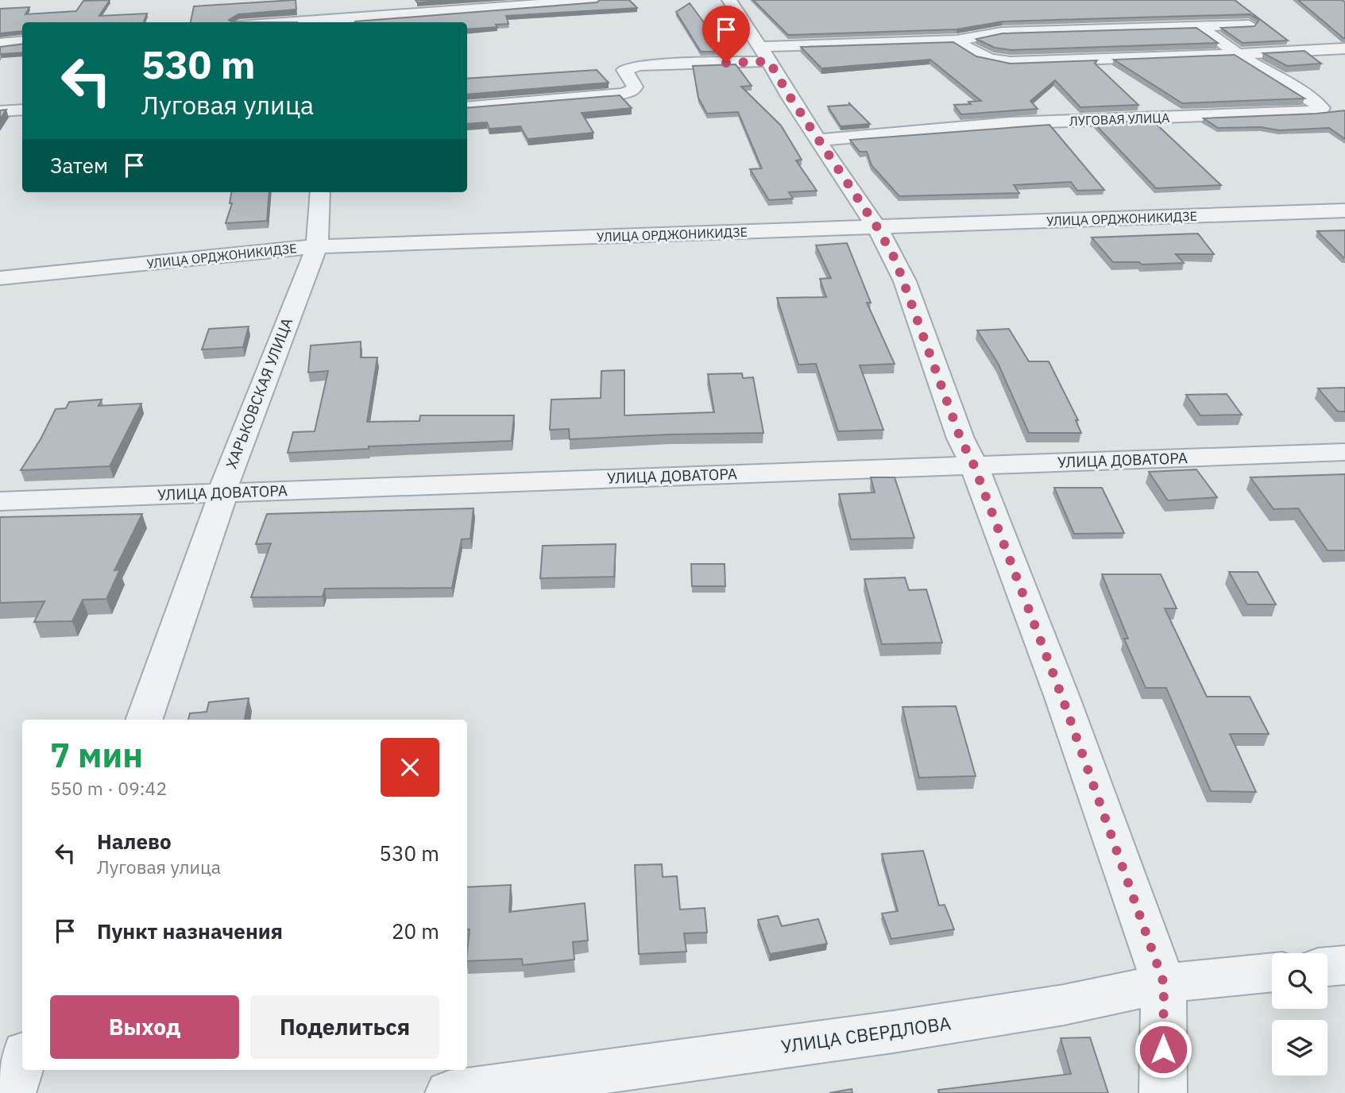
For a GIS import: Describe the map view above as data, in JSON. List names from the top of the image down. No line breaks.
{"streets":{"street":["ЛУГОВАЯ УЛИЦА","УЛИЦА ОРДЖОНИКИДЗЕ","ХАРЬКОВСКАЯ УЛИЦА","УЛИЦА ДОВАТОРА","УЛИЦА СВЕРДЛОВА"]},"crossings":[["УЛИЦА ОРДЖОНИКИДЗЕ","ХАРЬКОВСКАЯ УЛИЦА"],["ХАРЬКОВСКАЯ УЛИЦА","УЛИЦА ДОВАТОРА"]],"page":{"turn":["530 m","Луговая улица"],"then":"Затем","heading":["7 мин","550 m · 09:42"],"list":[{"name":"Налево","note":"Луговая улица","value":"530 m"},{"name":"Пункт назначения","value":"20 m"}],"buttons":["Выход","Поделиться"]}}
